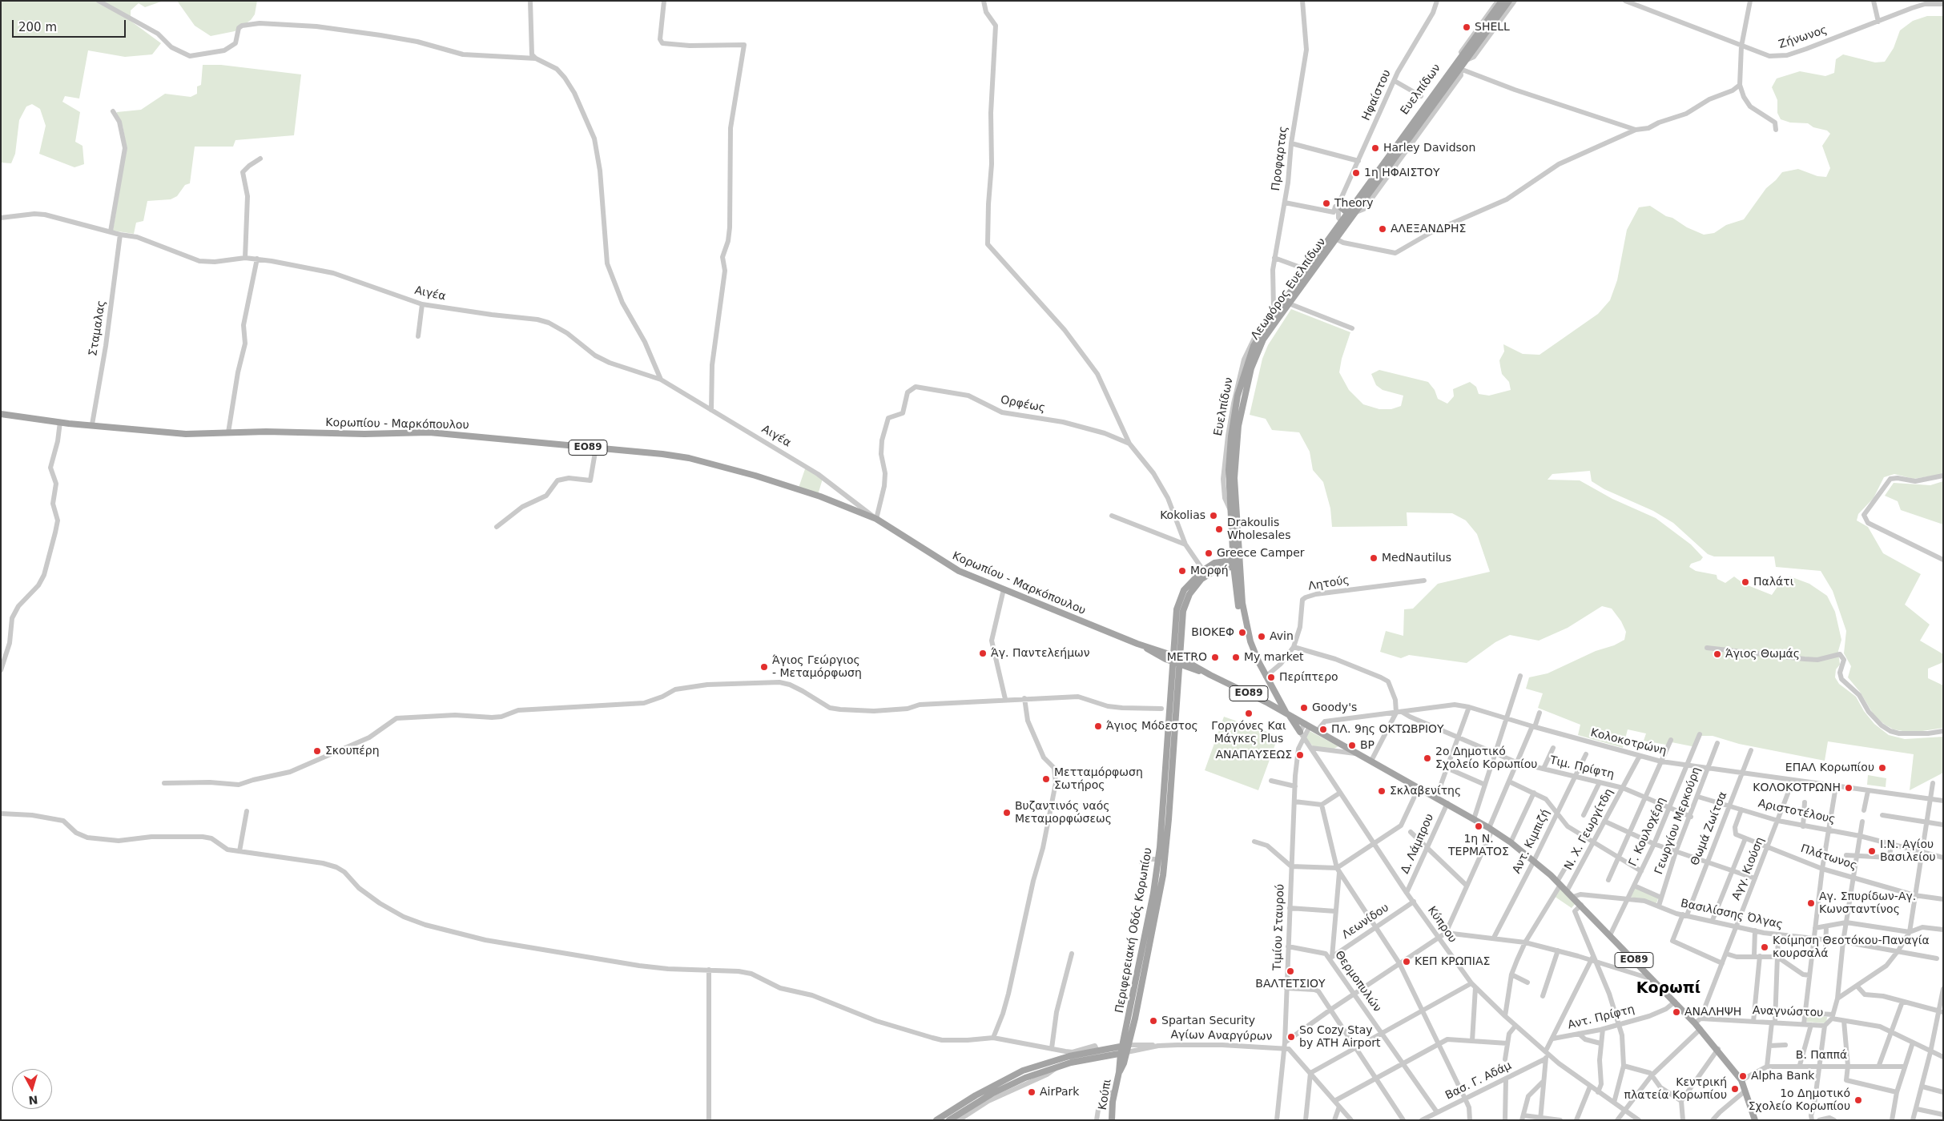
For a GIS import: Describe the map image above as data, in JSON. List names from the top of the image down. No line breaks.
{"streets":{"main road":["Λεωφόρος Ευελπίδων","Κορωπίου - Μαρκόπουλου","ΕΟ89","Περιφερειακή Οδός Κορωπίου","Αγίων Αναργύρων","Κούπι"],"street":["Ζήνωνος","Ηφαίστου","Προφαρτας","Αιγέα","Σταμαλας","Ορφέως","Λητούς","Κολοκοτρώνη","Τιμ. Πρίφτη","Αριστοτέλους","Γεωργίου Μερκούρη","Θωμά Ζωίτσα","Ν. Χ. Γεωργίτδη","Γ. Κουλοχέρη","Αντ. Κιμπιζή","Δ. Λάμπρου","Πλάτωνος","Αγγ. Κιούση","Βασιλίσσης Όλγας","Λεωνίδου","Κύπρου","Τιμίου Σταυρού","Θερμοπυλών","Αναγνώστου","Αντ. Πρίφτη","Β. Παππά","Βασ. Γ. Αδάμ"]},"crossings":[["Προφαρτας","Λεωφόρος Ευελπίδων"],["Λεωφόρος Ευελπίδων","Κορωπίου - Μαρκόπουλου"],["Λεωφόρος Ευελπίδων","ΕΟ89"],["Λεωφόρος Ευελπίδων","Λητούς"],["Λεωφόρος Ευελπίδων","Κύπρου"],["Λεωφόρος Ευελπίδων","Τιμίου Σταυρού"],["Λεωφόρος Ευελπίδων","Περιφερειακή Οδός Κορωπίου"],["Αιγέα","Σταμαλας"],["Αιγέα","Ορφέως"],["Αιγέα","Κορωπίου - Μαρκόπουλου"],["Σταμαλας","Κορωπίου - Μαρκόπουλου"],["Ορφέως","Κορωπίου - Μαρκόπουλου"],["Ορφέως","Περιφερειακή Οδός Κορωπίου"],["Κορωπίου - Μαρκόπουλου","ΕΟ89"],["Κορωπίου - Μαρκόπουλου","Περιφερειακή Οδός Κορωπίου"],["ΕΟ89","Κολοκοτρώνη"],["ΕΟ89","Ν. Χ. Γεωργίτδη"],["ΕΟ89","Γ. Κουλοχέρη"],["ΕΟ89","Αντ. Κιμπιζή"],["ΕΟ89","Δ. Λάμπρου"],["ΕΟ89","Βασιλίσσης Όλγας"],["ΕΟ89","Τιμίου Σταυρού"],["ΕΟ89","Αντ. Πρίφτη"],["ΕΟ89","Β. Παππά"],["Κολοκοτρώνη","Τιμ. Πρίφτη"],["Κολοκοτρώνη","Γεωργίου Μερκούρη"],["Κολοκοτρώνη","Θωμά Ζωίτσα"],["Κολοκοτρώνη","Ν. Χ. Γεωργίτδη"],["Κολοκοτρώνη","Γ. Κουλοχέρη"],["Τιμ. Πρίφτη","Γεωργίου Μερκούρη"],["Τιμ. Πρίφτη","Ν. Χ. Γεωργίτδη"],["Τιμ. Πρίφτη","Γ. Κουλοχέρη"],["Τιμ. Πρίφτη","Αντ. Κιμπιζή"],["Αριστοτέλους","Γεωργίου Μερκούρη"],["Αριστοτέλους","Θωμά Ζωίτσα"],["Αριστοτέλους","Αγγ. Κιούση"],["Γεωργίου Μερκούρη","Βασιλίσσης Όλγας"],["Θωμά Ζωίτσα","Αγγ. Κιούση"],["Θωμά Ζωίτσα","Βασιλίσσης Όλγας"],["Γ. Κουλοχέρη","Βασιλίσσης Όλγας"],["Δ. Λάμπρου","Κύπρου"],["Πλάτωνος","Αγγ. Κιούση"],["Αγγ. Κιούση","Βασιλίσσης Όλγας"],["Αγγ. Κιούση","Αναγνώστου"],["Λεωνίδου","Κύπρου"],["Λεωνίδου","Θερμοπυλών"],["Κύπρου","Τιμίου Σταυρού"],["Τιμίου Σταυρού","Θερμοπυλών"],["Τιμίου Σταυρού","Αγίων Αναργύρων"],["Περιφερειακή Οδός Κορωπίου","Αγίων Αναργύρων"],["Περιφερειακή Οδός Κορωπίου","Κούπι"],["Θερμοπυλών","Βασ. Γ. Αδάμ"],["Αγίων Αναργύρων","Κούπι"]],"districts":["Κορωπί"],"places":["SHELL","Harley Davidson","1η ΗΦΑΙΣΤΟΥ","Theory","ΑΛΕΞΑΝΔΡΗΣ","Kokolias","Drakoulis Wholesales","Greece Camper","MedNautilus","Μορφή","Παλάτι","ΒΙΟΚΕΦ","Avin","Άγ. Παντελεήμων","Άγιος Θωμάς","METRO","My market","Άγιος Γεώργιος - Μεταμόρφωση","Περίπτερο","Goody's","Γοργόνες Και Μάγκες Plus","Άγιος Μόδεστος","ΠΛ. 9ης ΟΚΤΩΒΡΙΟΥ","BP","Σκουπέρη","ΑΝΑΠΑΥΣΕΩΣ","2ο Δημοτικό Σχολείο Κορωπίου","ΕΠΑΛ Κορωπίου","Μετταμόρφωση Σωτήρος","ΚΟΛΟΚΟΤΡΩΝΗ","Σκλαβενίτης","Βυζαντινός ναός Μεταμορφώσεως","1η Ν. ΤΕΡΜΑΤΟΣ","Ι.Ν. Αγίου Βασιλείου","Αγ. Σπυρίδων-Αγ. Κωνσταντίνος","Κοίμηση Θεοτόκου-Παναγία κουρσαλά","ΚΕΠ ΚΡΩΠΙΑΣ","ΒΑΛΤΕΤΣΙΟΥ","ΑΝΑΛΗΨΗ","Spartan Security","So Cozy Stay by ATH Airport","Alpha Bank","Κεντρική πλατεία Κορωπίου","AirPark","1ο Δημοτικό Σχολείο Κορωπίου"],"scale_bar":"200 m","north":"bottom"}
